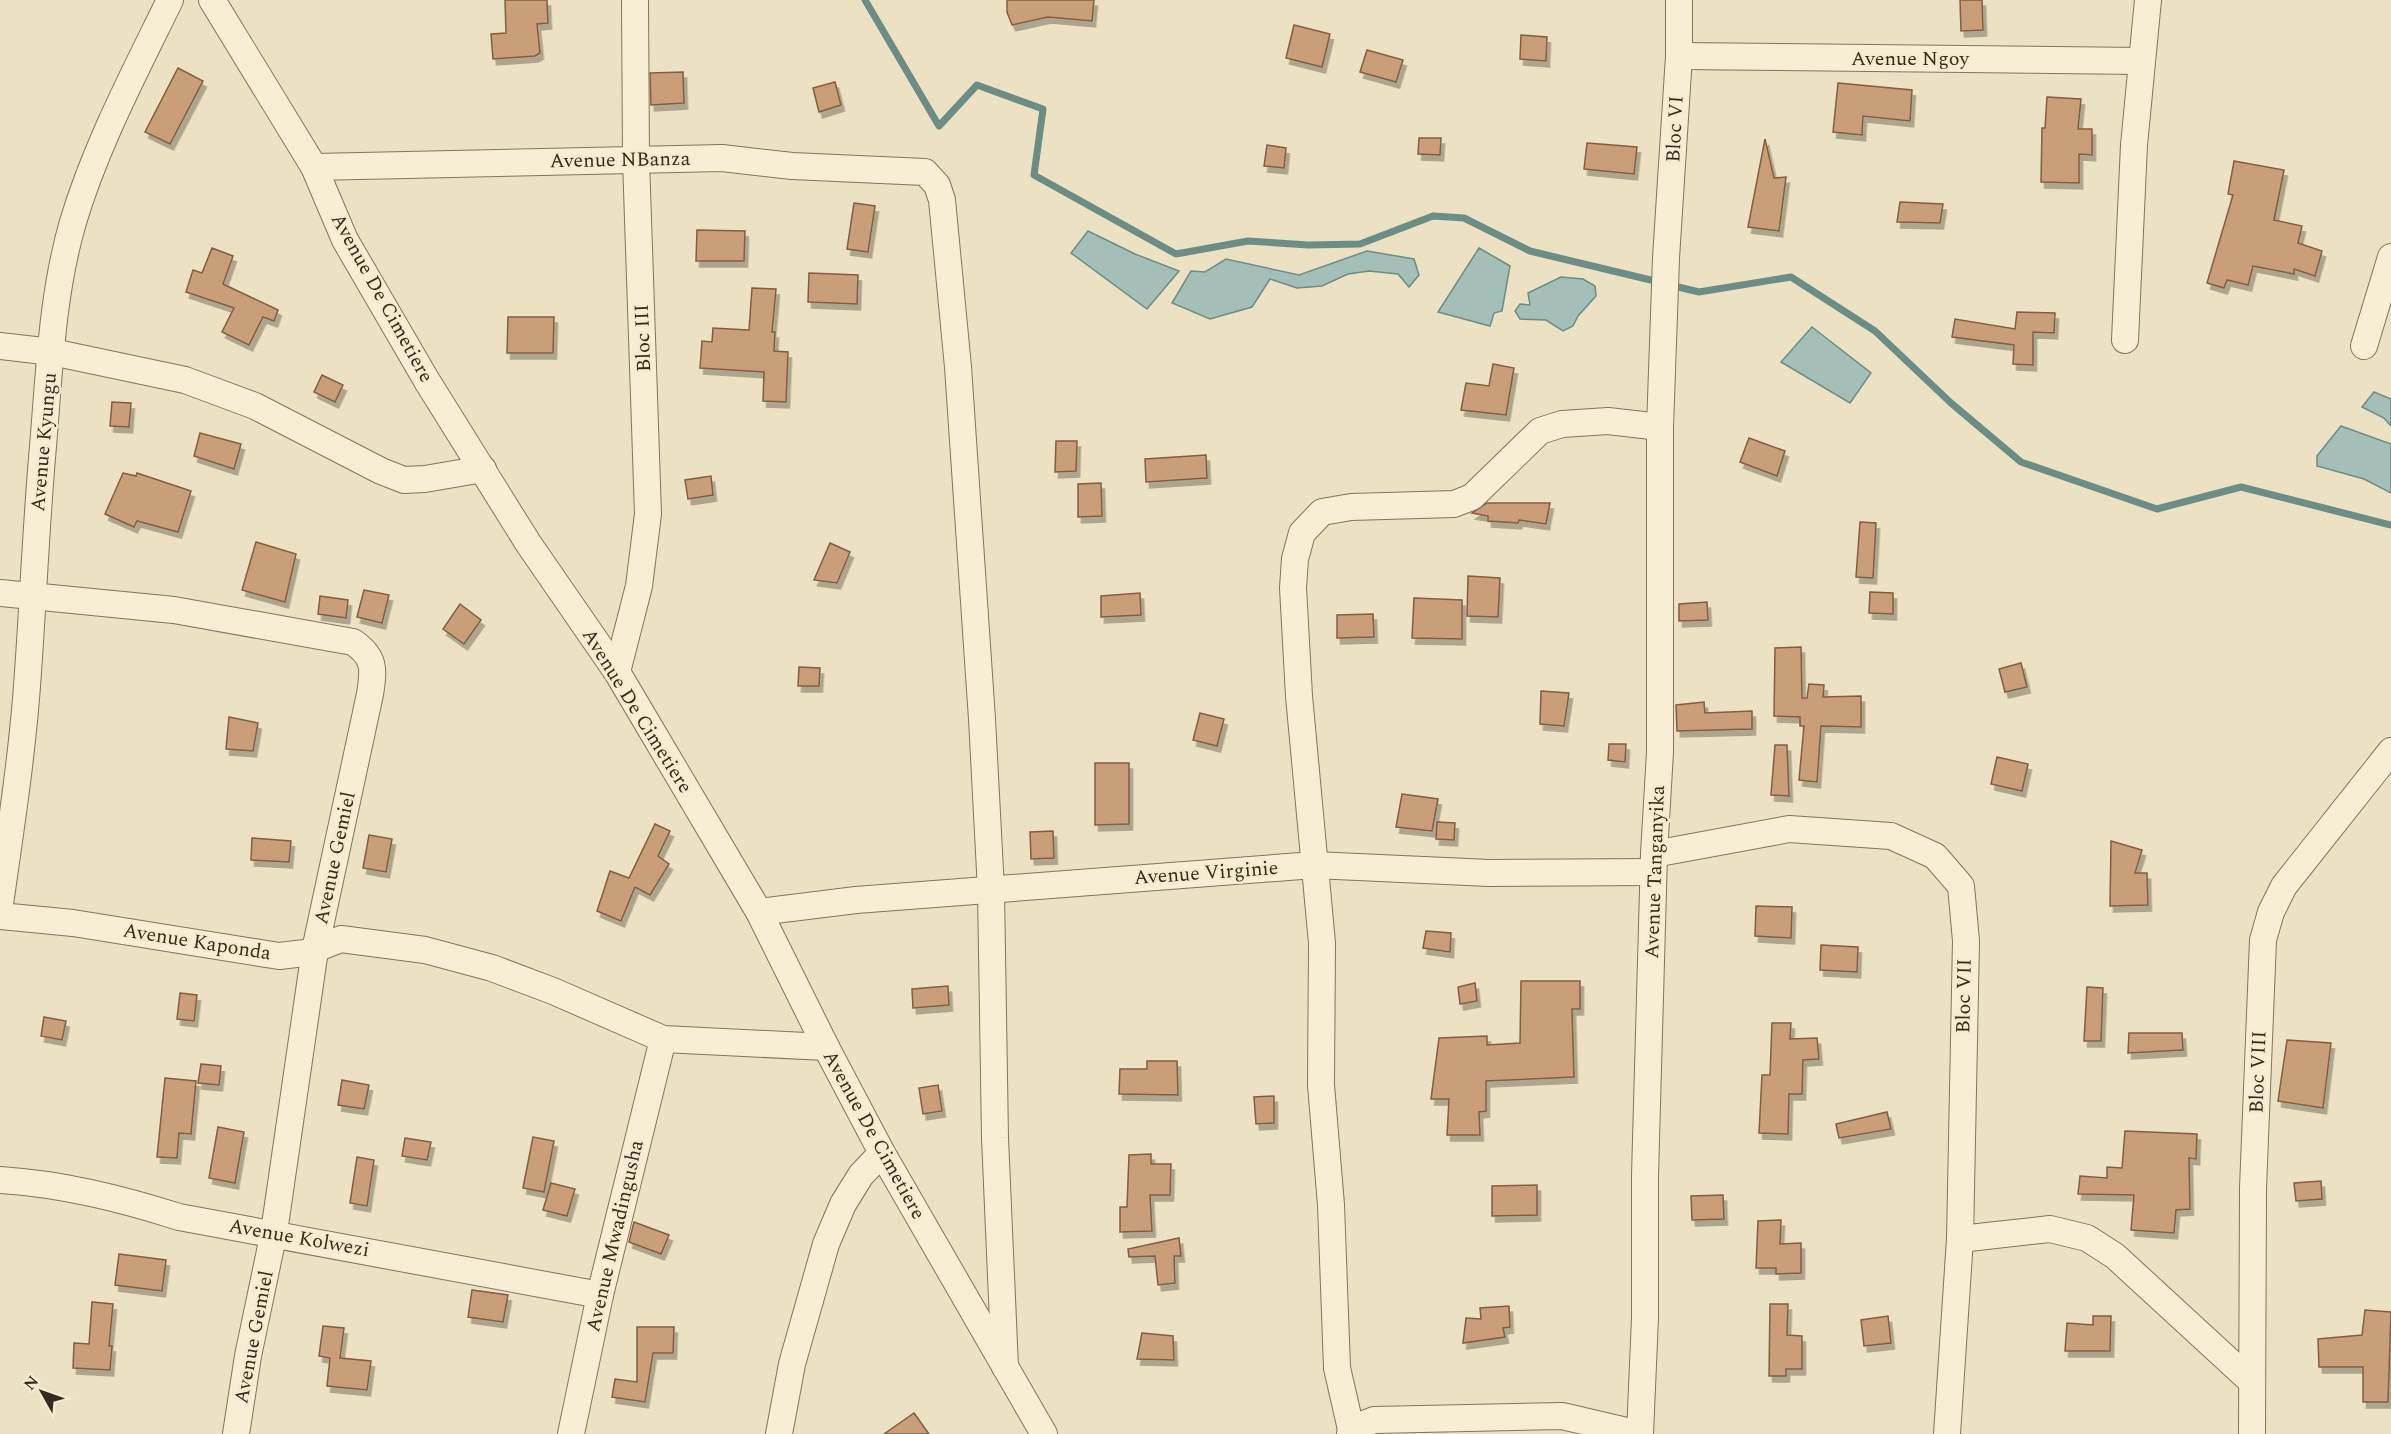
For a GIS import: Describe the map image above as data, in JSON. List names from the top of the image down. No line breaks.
{"streets":{"street":["Avenue Ngoy","Bloc VI","Avenue NBanza","Avenue De Cimetiere","Bloc III","Avenue Kyungu","Avenue Gemiel","Avenue Tanganyika","Avenue Virginie","Avenue Kaponda","Bloc VII","Bloc VIII","Avenue Mwadingusha","Avenue Kolwezi"]},"crossings":[["Avenue Ngoy","Bloc VI"],["Bloc VI","Avenue Tanganyika"],["Avenue NBanza","Avenue De Cimetiere"],["Avenue NBanza","Bloc III"],["Avenue NBanza","Avenue Virginie"],["Avenue De Cimetiere","Bloc III"],["Avenue De Cimetiere","Avenue Virginie"],["Avenue Kyungu","Avenue Gemiel"],["Avenue Gemiel","Avenue Kaponda"],["Avenue Gemiel","Avenue Kolwezi"],["Avenue Tanganyika","Avenue Virginie"],["Avenue Tanganyika","Bloc VII"],["Avenue Virginie","Bloc VII"],["Avenue Kaponda","Avenue Mwadingusha"],["Avenue Mwadingusha","Avenue Kolwezi"]],"north":"top left"}
